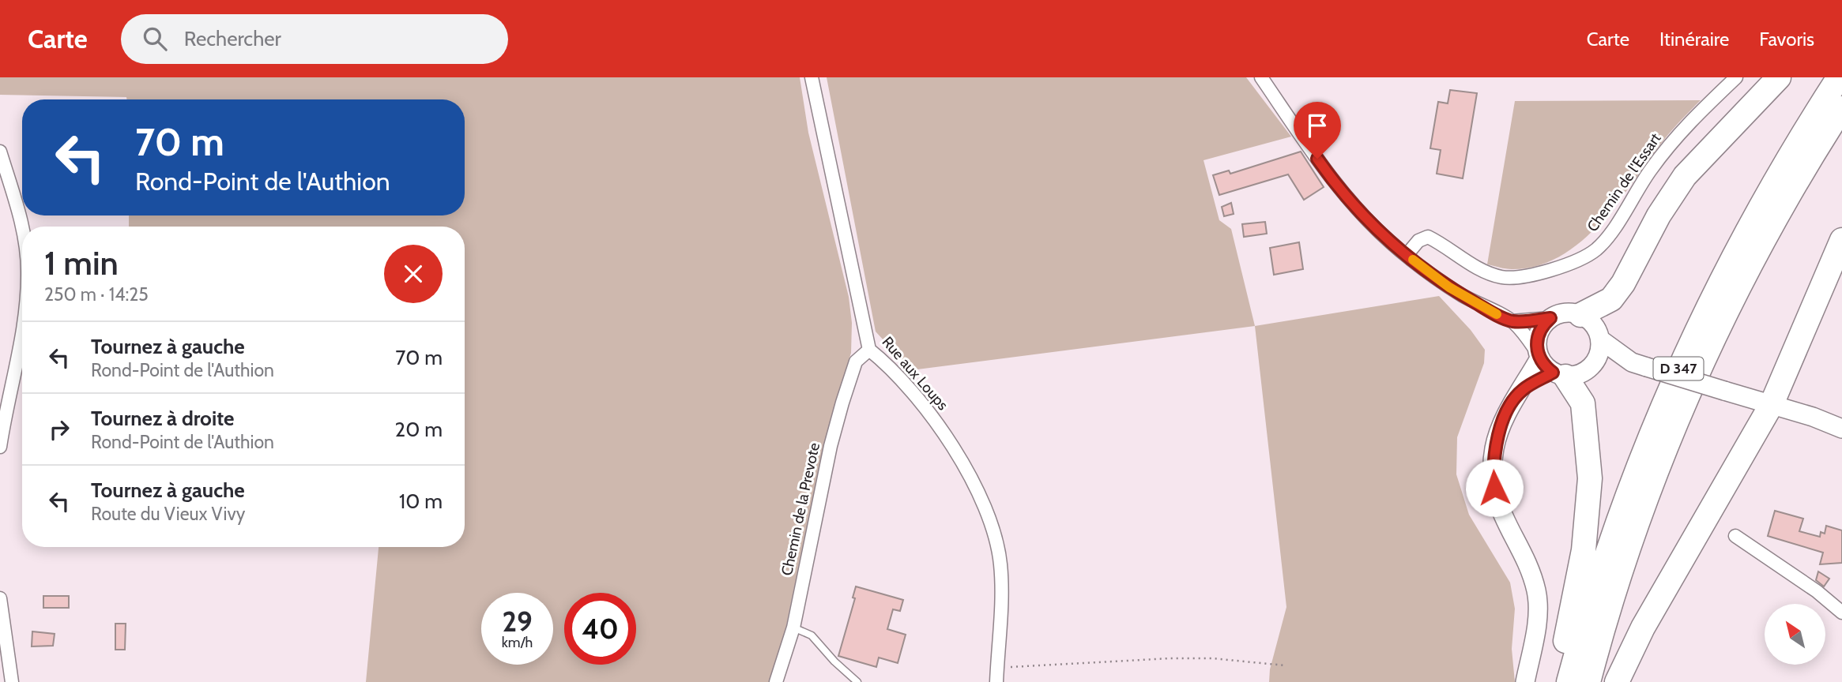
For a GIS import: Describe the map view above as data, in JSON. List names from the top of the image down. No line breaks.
{"streets":{"highway":["D 347"],"street":["Chemin de l'Essart","Rue aux Loups","Chemin de la Prevote"]},"crossings":[["Rue aux Loups","Chemin de la Prevote"]],"north":"top left","page":{"header":"Carte","search":"Rechercher","nav":["Carte","Itinéraire","Favoris"],"turn":["70 m","Rond-Point de l'Authion"],"heading":["1 min","250 m · 14:25"],"list":[{"name":"Tournez à gauche","note":"Rond-Point de l'Authion","value":"70 m"},{"name":"Tournez à droite","note":"Rond-Point de l'Authion","value":"20 m"},{"name":"Tournez à gauche","note":"Route du Vieux Vivy","value":"10 m"}],"speed":"29 km/h","limit":"40"}}
